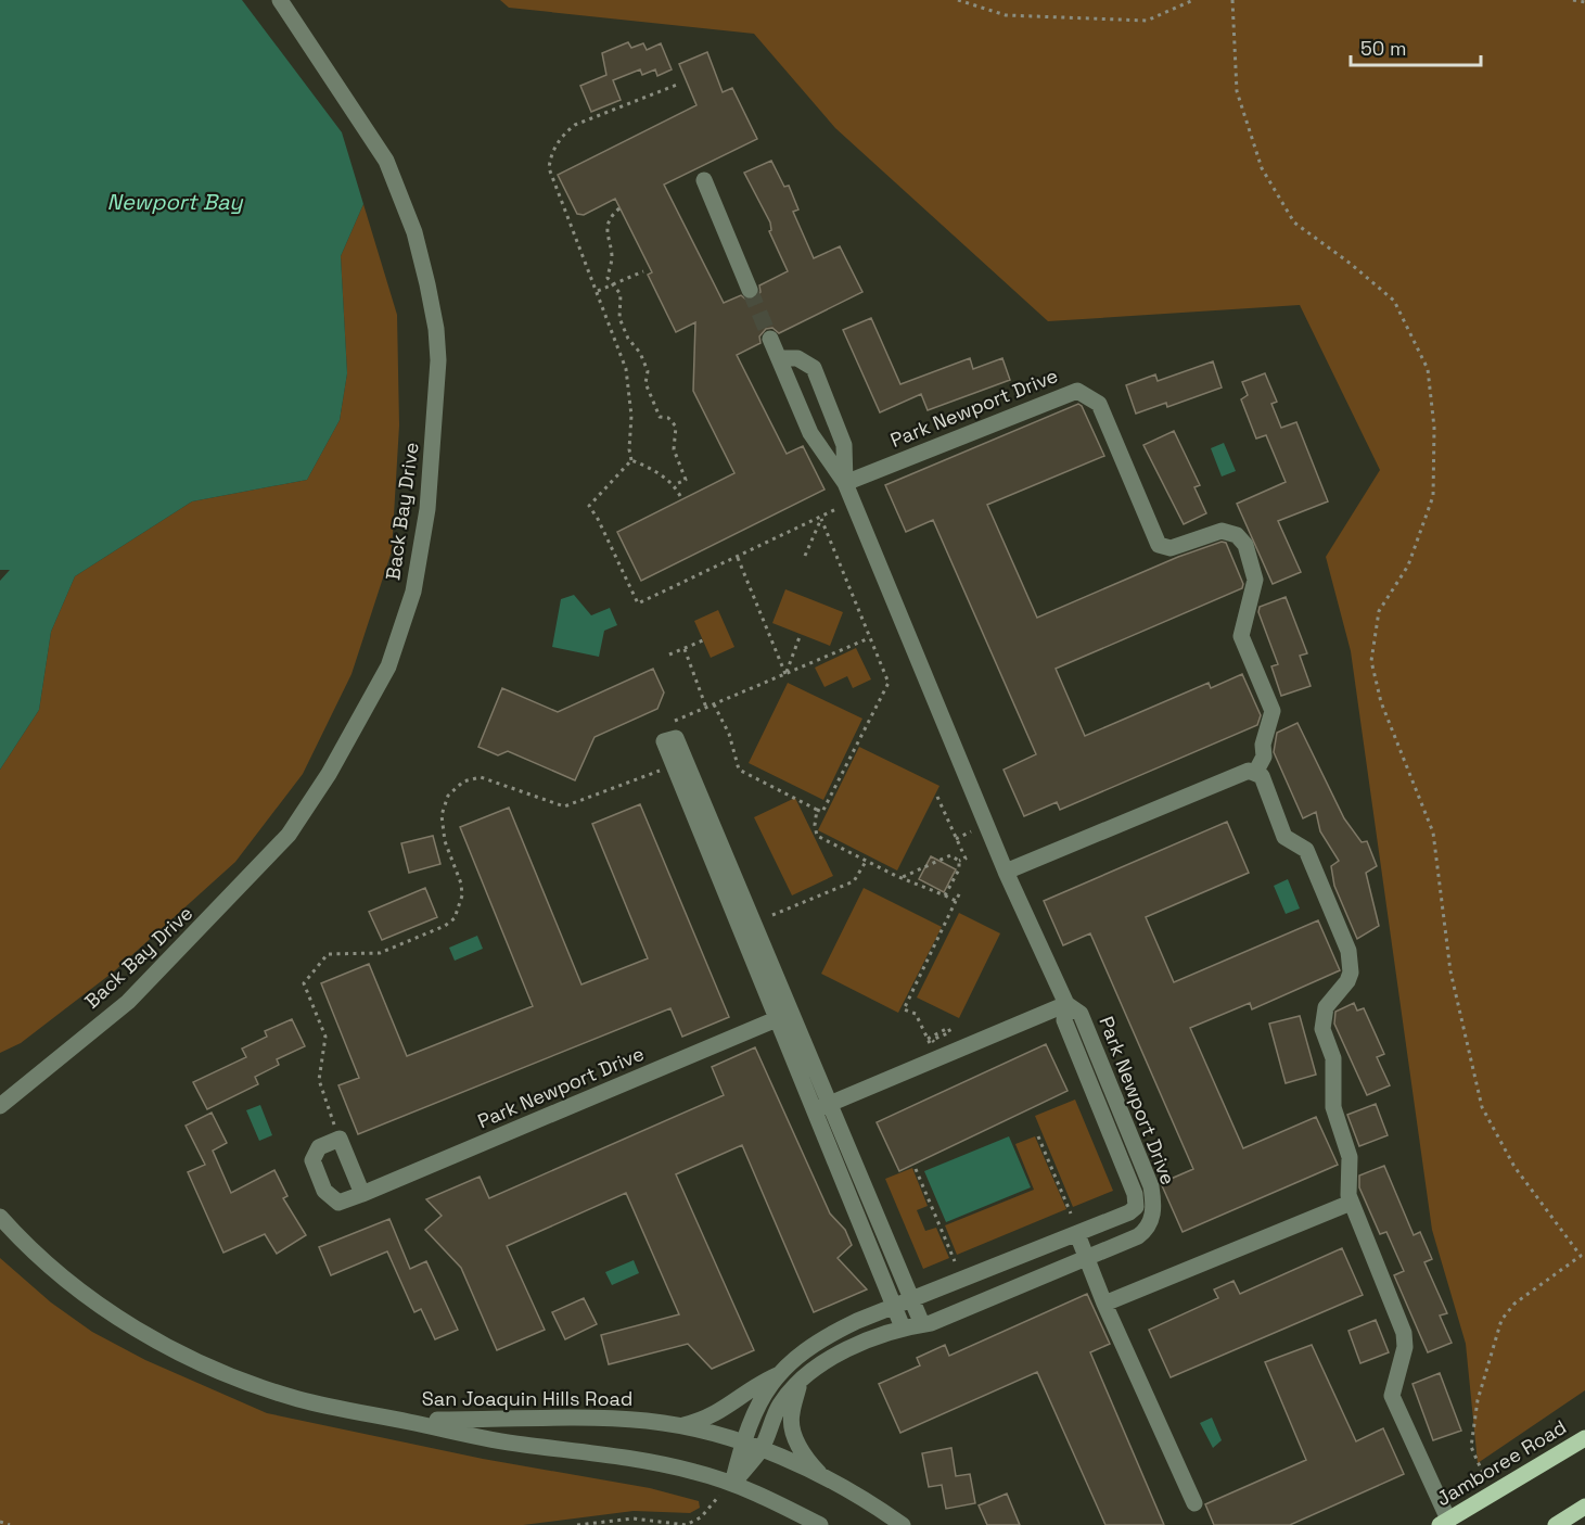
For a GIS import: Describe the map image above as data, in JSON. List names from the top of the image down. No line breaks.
{"streets":{"main road":["Jamboree Road"],"street":["Park Newport Drive","Back Bay Drive","San Joaquin Hills Road"]},"crossings":[["Park Newport Drive","San Joaquin Hills Road"]],"water":["Newport Bay"],"scale_bar":"50 m"}
